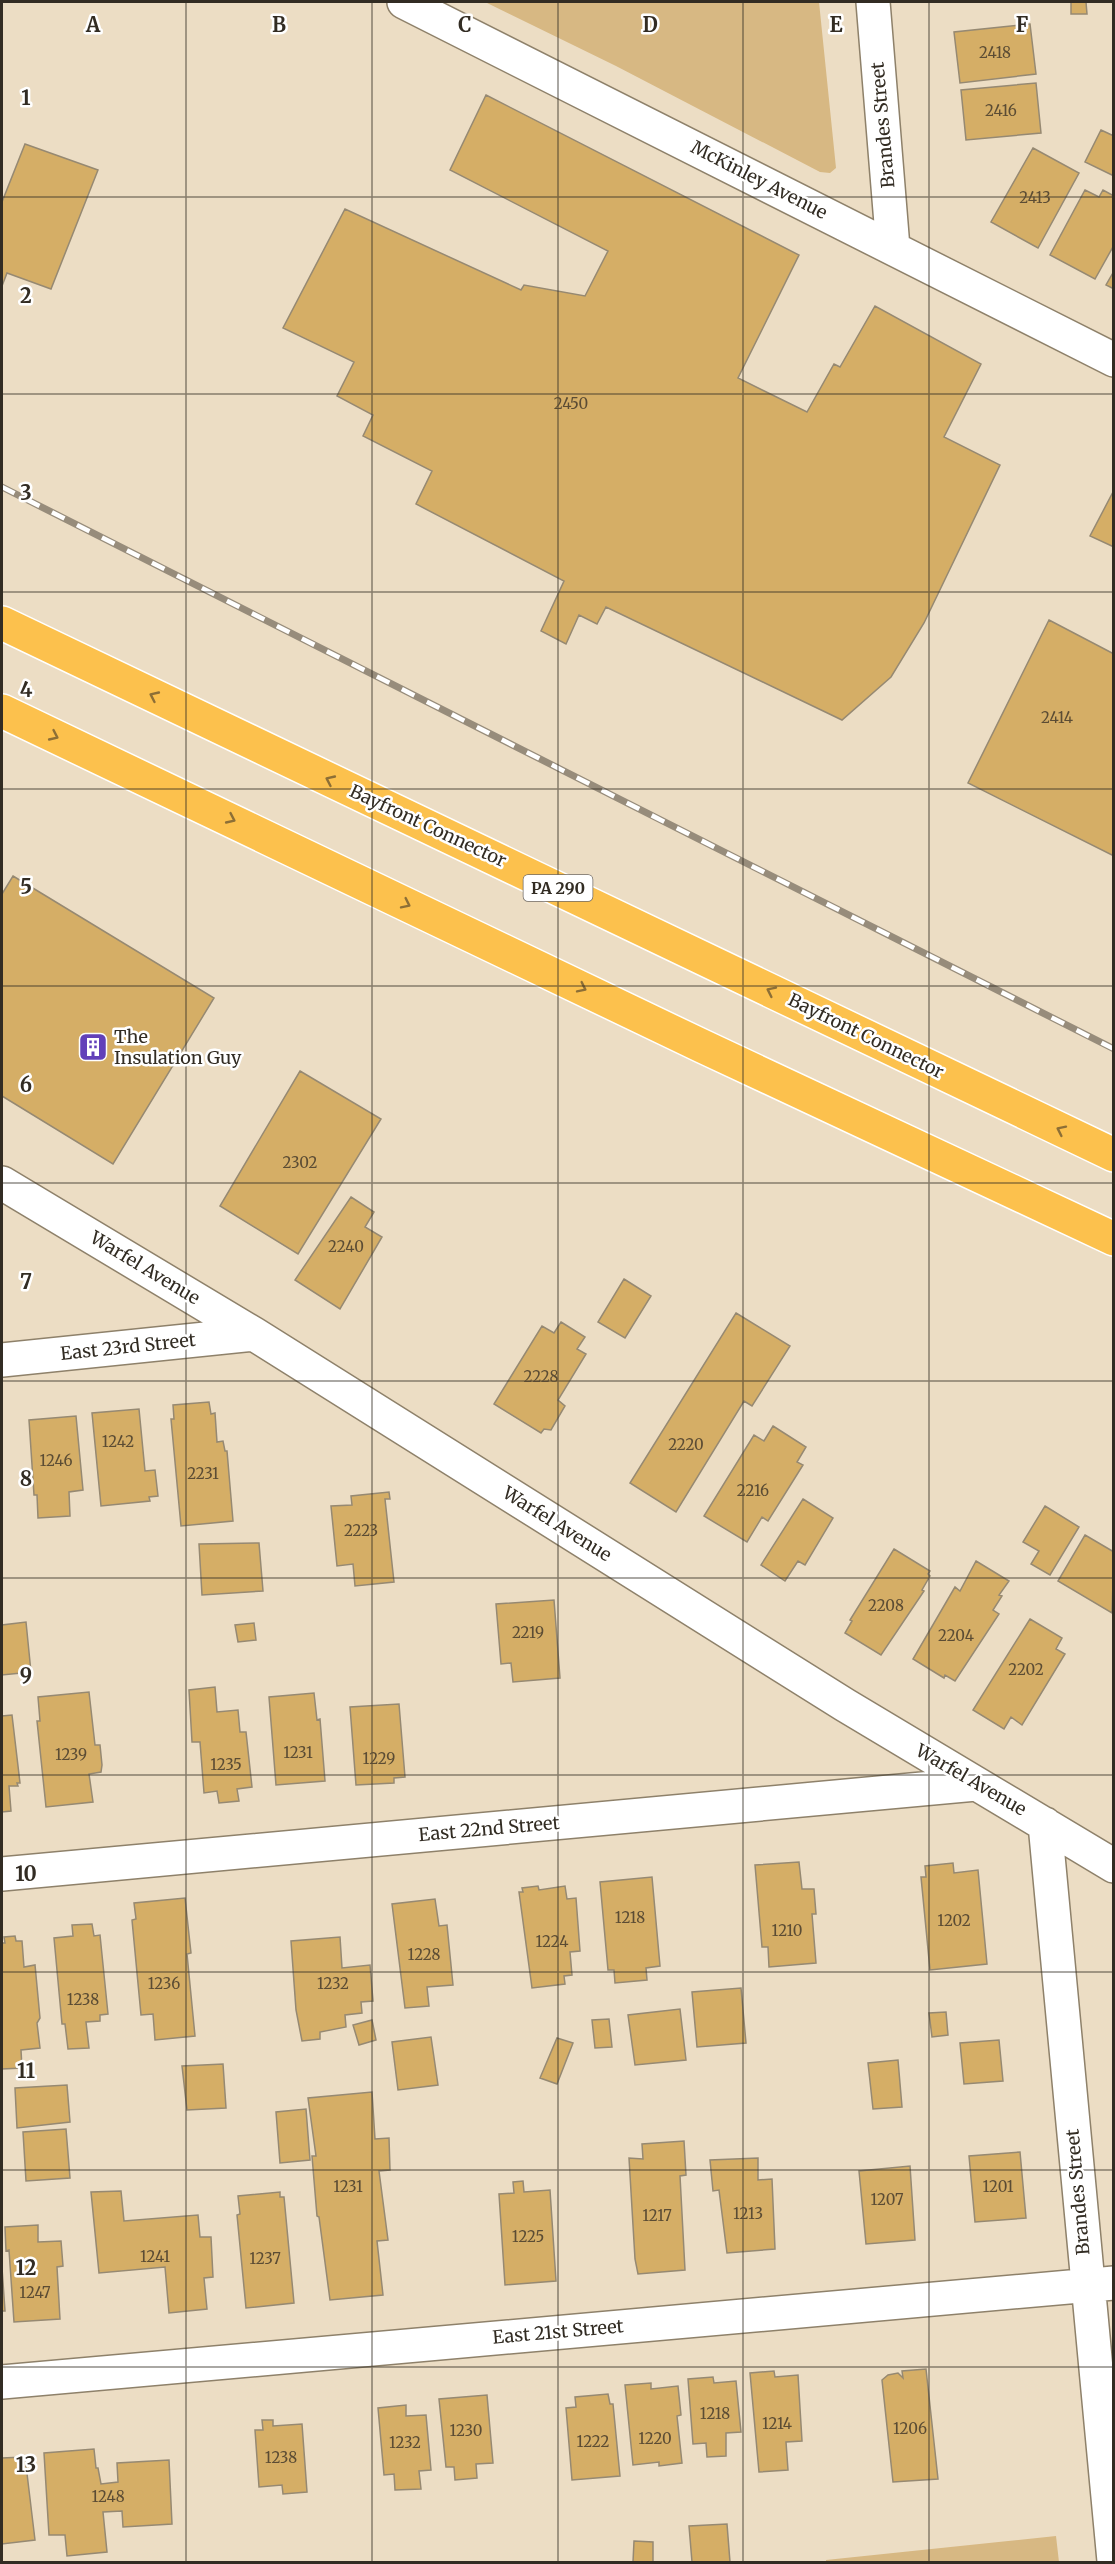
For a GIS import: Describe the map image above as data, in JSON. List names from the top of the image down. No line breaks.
{"streets":{"highway":["Bayfront Connector","PA 290"],"street":["Brandes Street","McKinley Avenue","Warfel Avenue","East 23rd Street","East 22nd Street","East 21st Street"]},"crossings":[["Brandes Street","McKinley Avenue"],["Brandes Street","Warfel Avenue"],["Brandes Street","East 21st Street"],["Warfel Avenue","East 23rd Street"],["Warfel Avenue","East 22nd Street"]],"places":{"building":["The Insulation Guy"]},"house_numbers":["2418","2416","2413","2450","2414","2302","2240","2228","1242","2220","1246","2231","2216","2223","2208","2219","2204","2202","1231","1239","1229","1235","1218","1202","1210","1224","1228","1236","1232","1238","1231","1201","1207","1213","1217","1225","1241","1237","1247","1218","1214","1206","1230","1220","1222","1232","1238","1248"],"grid":{"columns":["A","B","C","D","E","F"],"rows":["1","2","3","4","5","6","7","8","9","10","11","12","13"]}}
